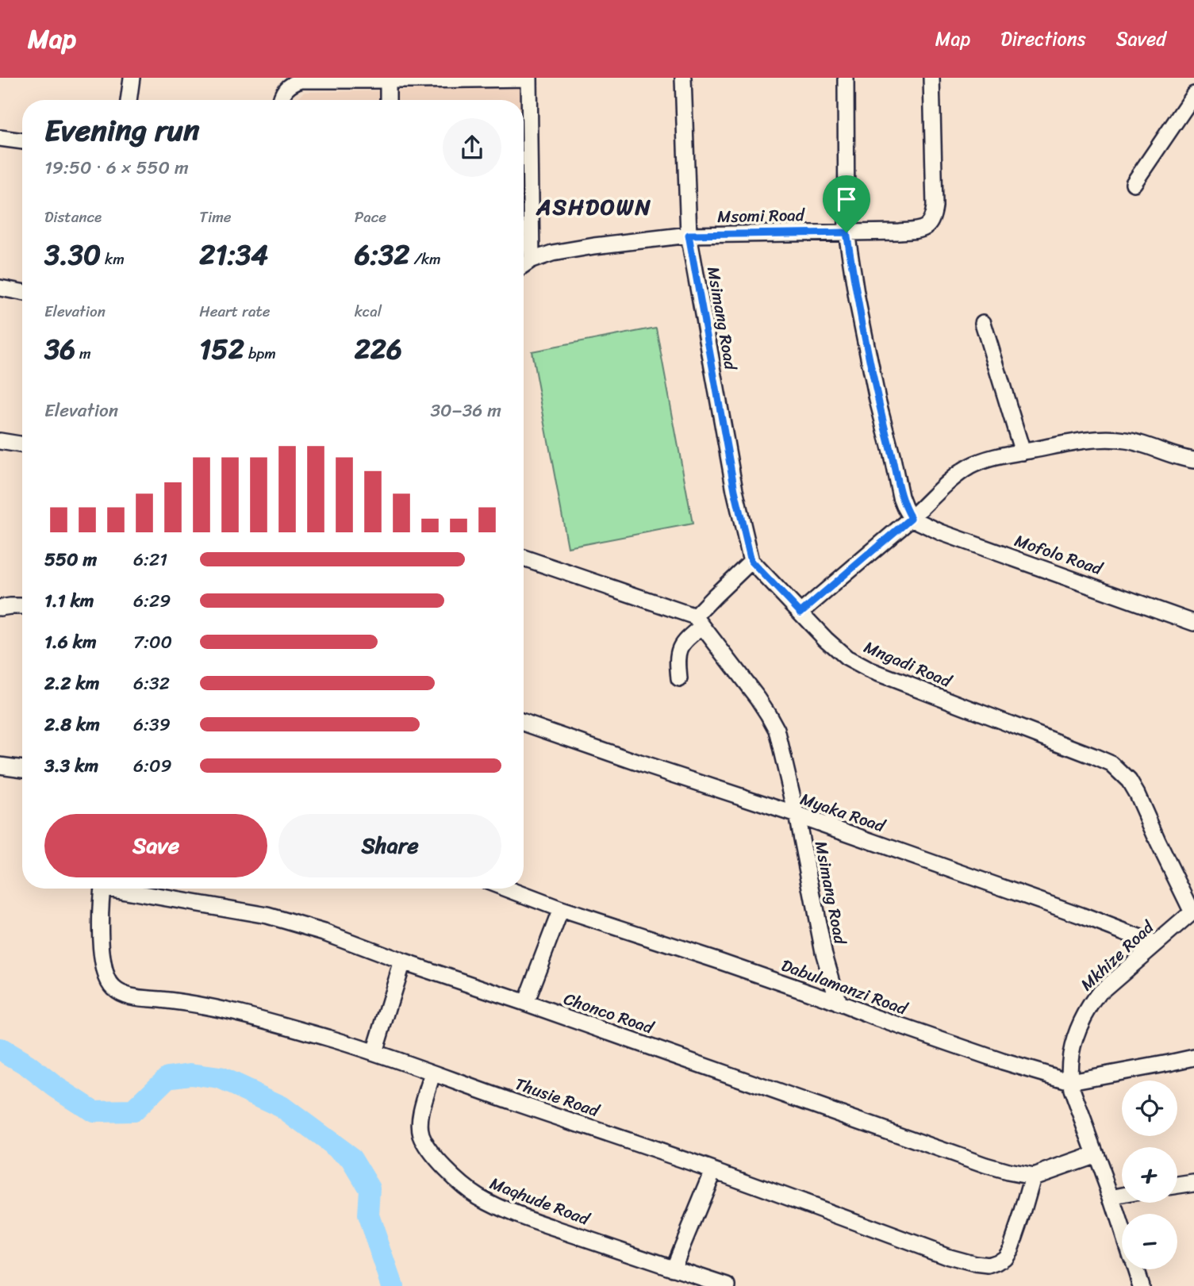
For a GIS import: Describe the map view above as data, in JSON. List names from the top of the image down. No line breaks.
{"streets":{"street":["Msomi Road","Msimang Road","Mofolo Road","Mngadi Road","Myaka Road","Mkhize Road","Dabulamanzi Road","Chonco Road","Thusie Road","Maqhude Road"]},"crossings":[["Msomi Road","Msimang Road"],["Msimang Road","Mngadi Road"],["Msimang Road","Myaka Road"],["Msimang Road","Dabulamanzi Road"],["Mngadi Road","Mkhize Road"],["Myaka Road","Mkhize Road"],["Mkhize Road","Dabulamanzi Road"],["Chonco Road","Thusie Road"],["Thusie Road","Maqhude Road"]],"districts":["ASHDOWN"],"page":{"header":"Map","nav":["Map","Directions","Saved"],"heading":["Evening run","19:50 · 6 × 550 m"],"stats":[["Distance","3.30 km"],["Time","21:34"],["Pace","6:32 /km"],["Elevation","36 m"],["Heart rate","152 bpm"],["kcal","226"]],"chart":["Elevation","30–36 m"],"list":[{"name":"550 m","note":"6:21"},{"name":"1.1 km","note":"6:29"},{"name":"1.6 km","note":"7:00"},{"name":"2.2 km","note":"6:32"},{"name":"2.8 km","note":"6:39"},{"name":"3.3 km","note":"6:09"}],"buttons":["Save","Share"],"map_buttons":["+","−"]}}
